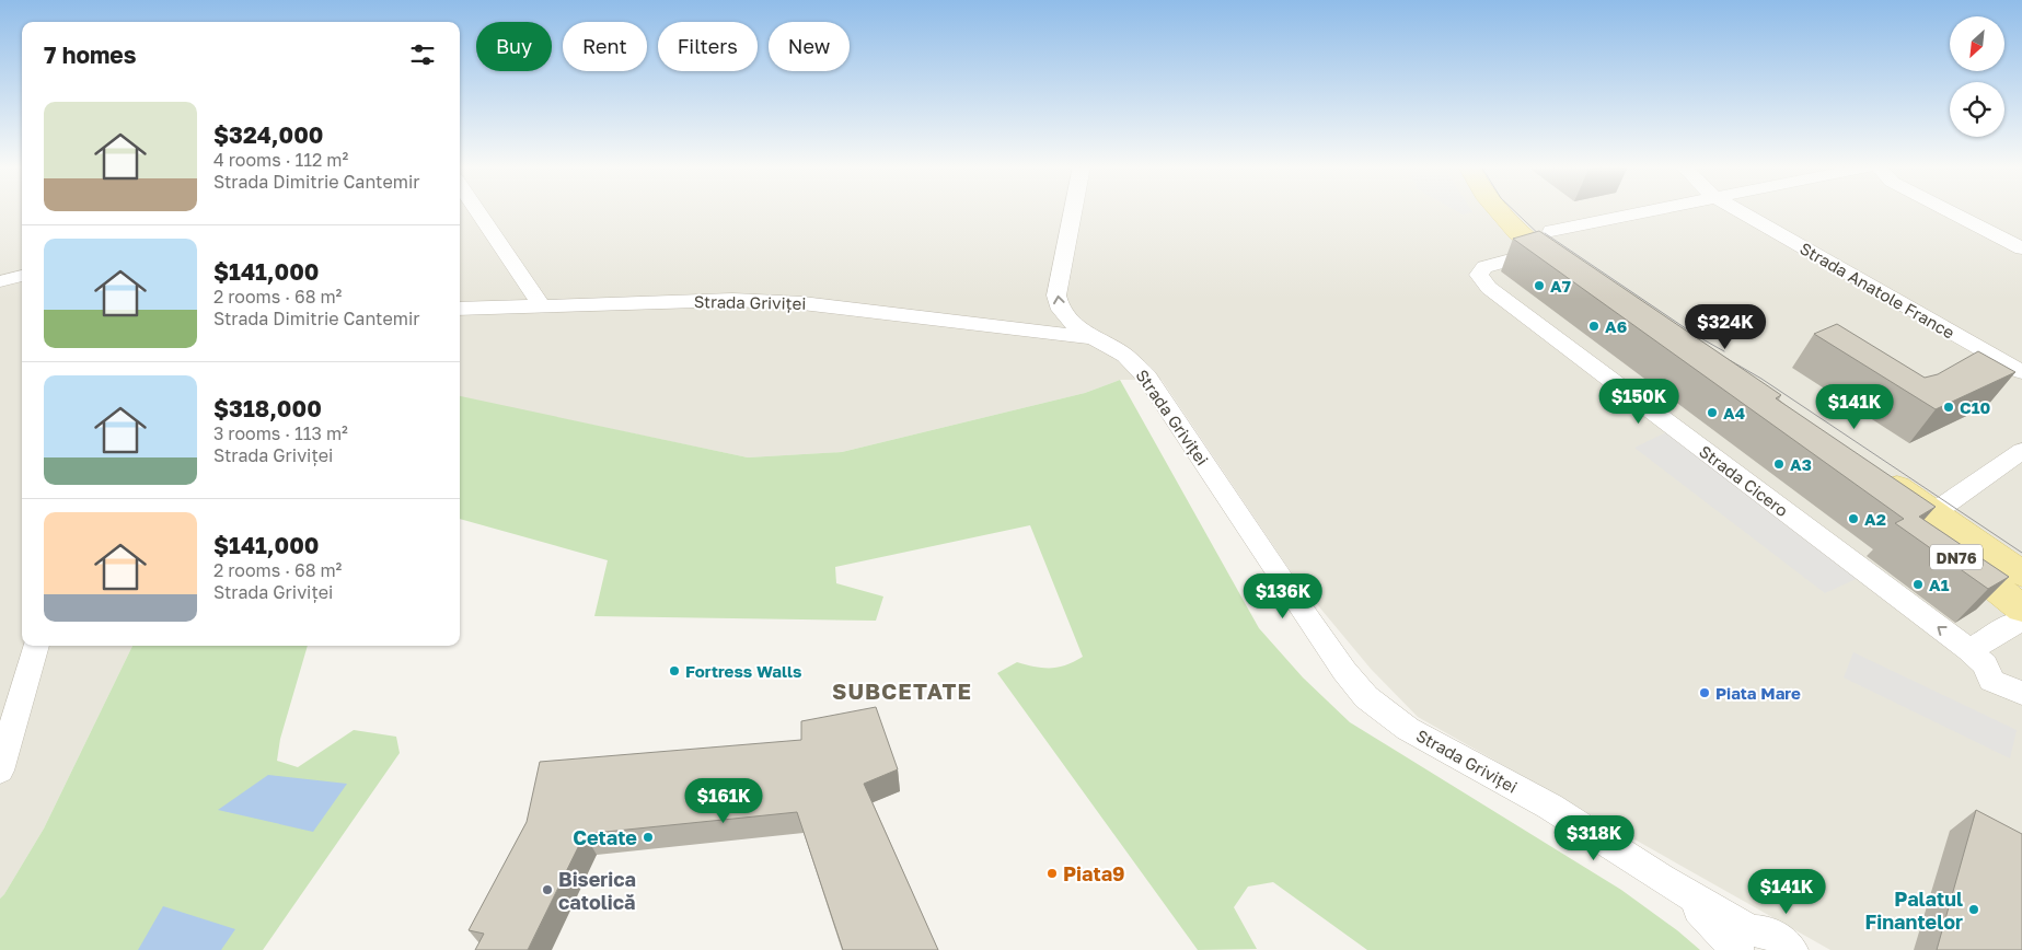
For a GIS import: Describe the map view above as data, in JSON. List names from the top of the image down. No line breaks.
{"streets":{"main road":["DN76"],"street":["Strada Anatole France","Strada Griviței","Strada Cicero"]},"one_way":["Strada Cicero"],"districts":["SUBCETATE"],"places":["A7","A6","C10","A4","A3","A2","A1","Fortress Walls","Piata Mare","Cetate","Piata9","Biserica catolică","Palatul Finantelor"],"north":"bottom left","page":{"chip":["Buy","Rent","Filters","New"],"heading":"7 homes","list":[{"name":"$324,000","note":"4 rooms · 112 m² · Strada Dimitrie Cantemir"},{"name":"$141,000","note":"2 rooms · 68 m² · Strada Dimitrie Cantemir"},{"name":"$318,000","note":"3 rooms · 113 m² · Strada Griviței"},{"name":"$141,000","note":"2 rooms · 68 m² · Strada Griviței"}],"price":["$324K","$150K","$141K","$136K","$161K","$318K","$141K"]}}
